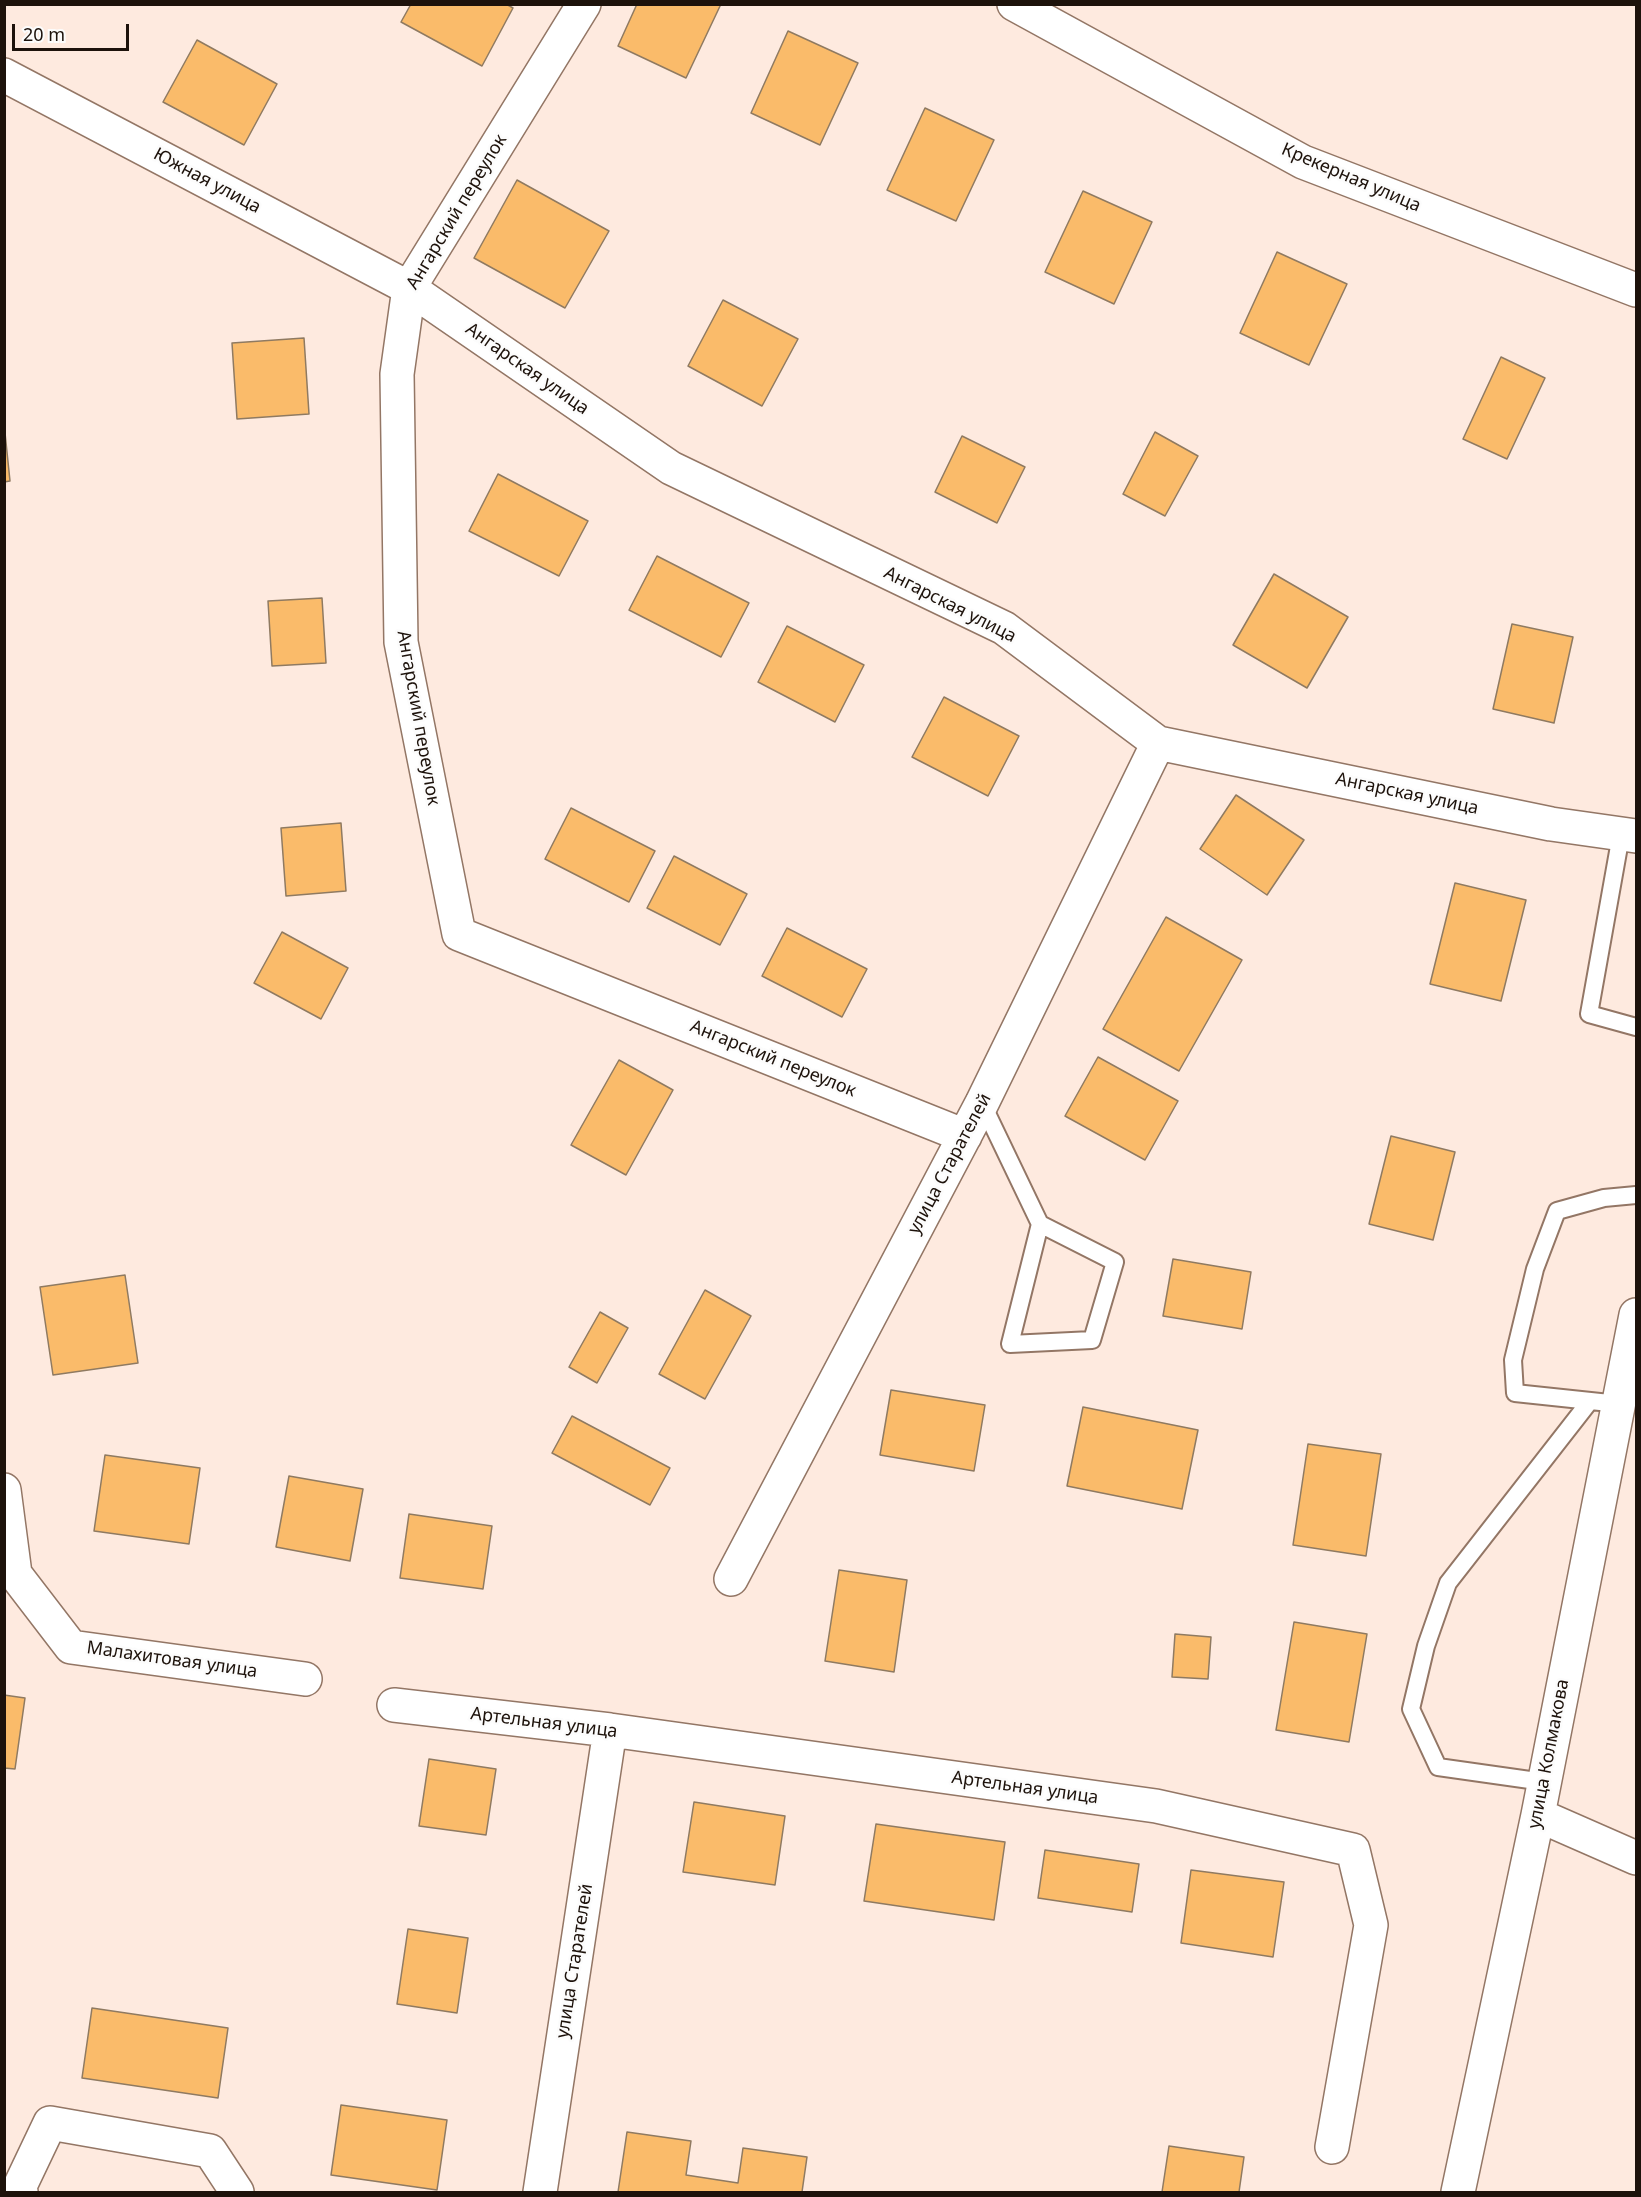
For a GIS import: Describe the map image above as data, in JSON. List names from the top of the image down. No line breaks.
{"streets":{"street":["Крекерная улица","Южная улица","Ангарский переулок","Ангарская улица","улица Старателей","Малахитовая улица","Артельная улица","улица Колмакова"]},"crossings":[["Южная улица","Ангарский переулок"],["Южная улица","Ангарская улица"],["Ангарский переулок","Ангарская улица"],["Ангарский переулок","улица Старателей"],["Ангарская улица","улица Старателей"],["улица Старателей","Артельная улица"]],"scale_bar":"20 m"}
